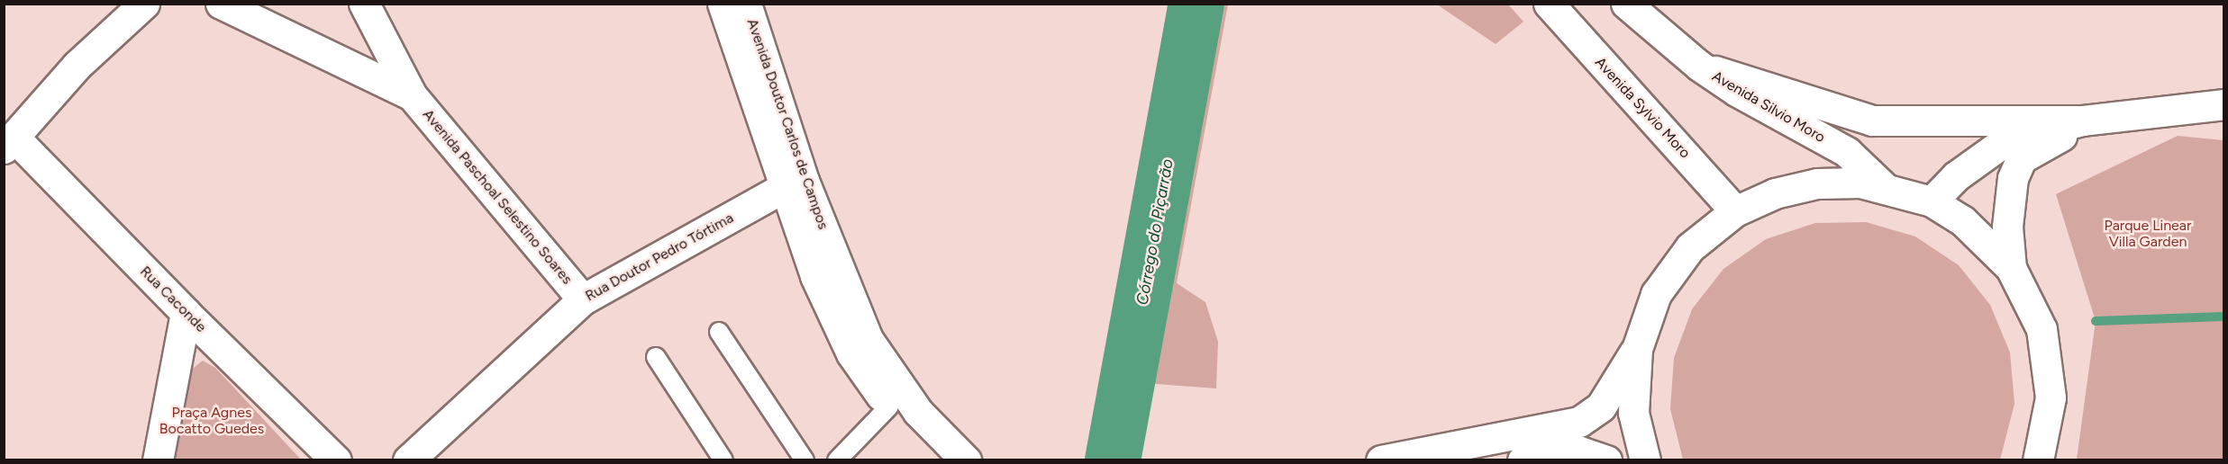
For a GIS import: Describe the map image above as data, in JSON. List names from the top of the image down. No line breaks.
{"streets":{"main road":["Avenida Silvio Moro","Avenida Sylvio Moro","Avenida Doutor Carlos de Campos","Avenida Paschoal Selestino Soares","Rua Doutor Pedro Tórtima","Rua Caconde"]},"crossings":[["Avenida Doutor Carlos de Campos","Rua Doutor Pedro Tórtima"],["Avenida Paschoal Selestino Soares","Rua Doutor Pedro Tórtima"]],"water":["Córrego do Piçarrão"],"parks":["Parque Linear Villa Garden","Praça Agnes Bocatto Guedes"]}
